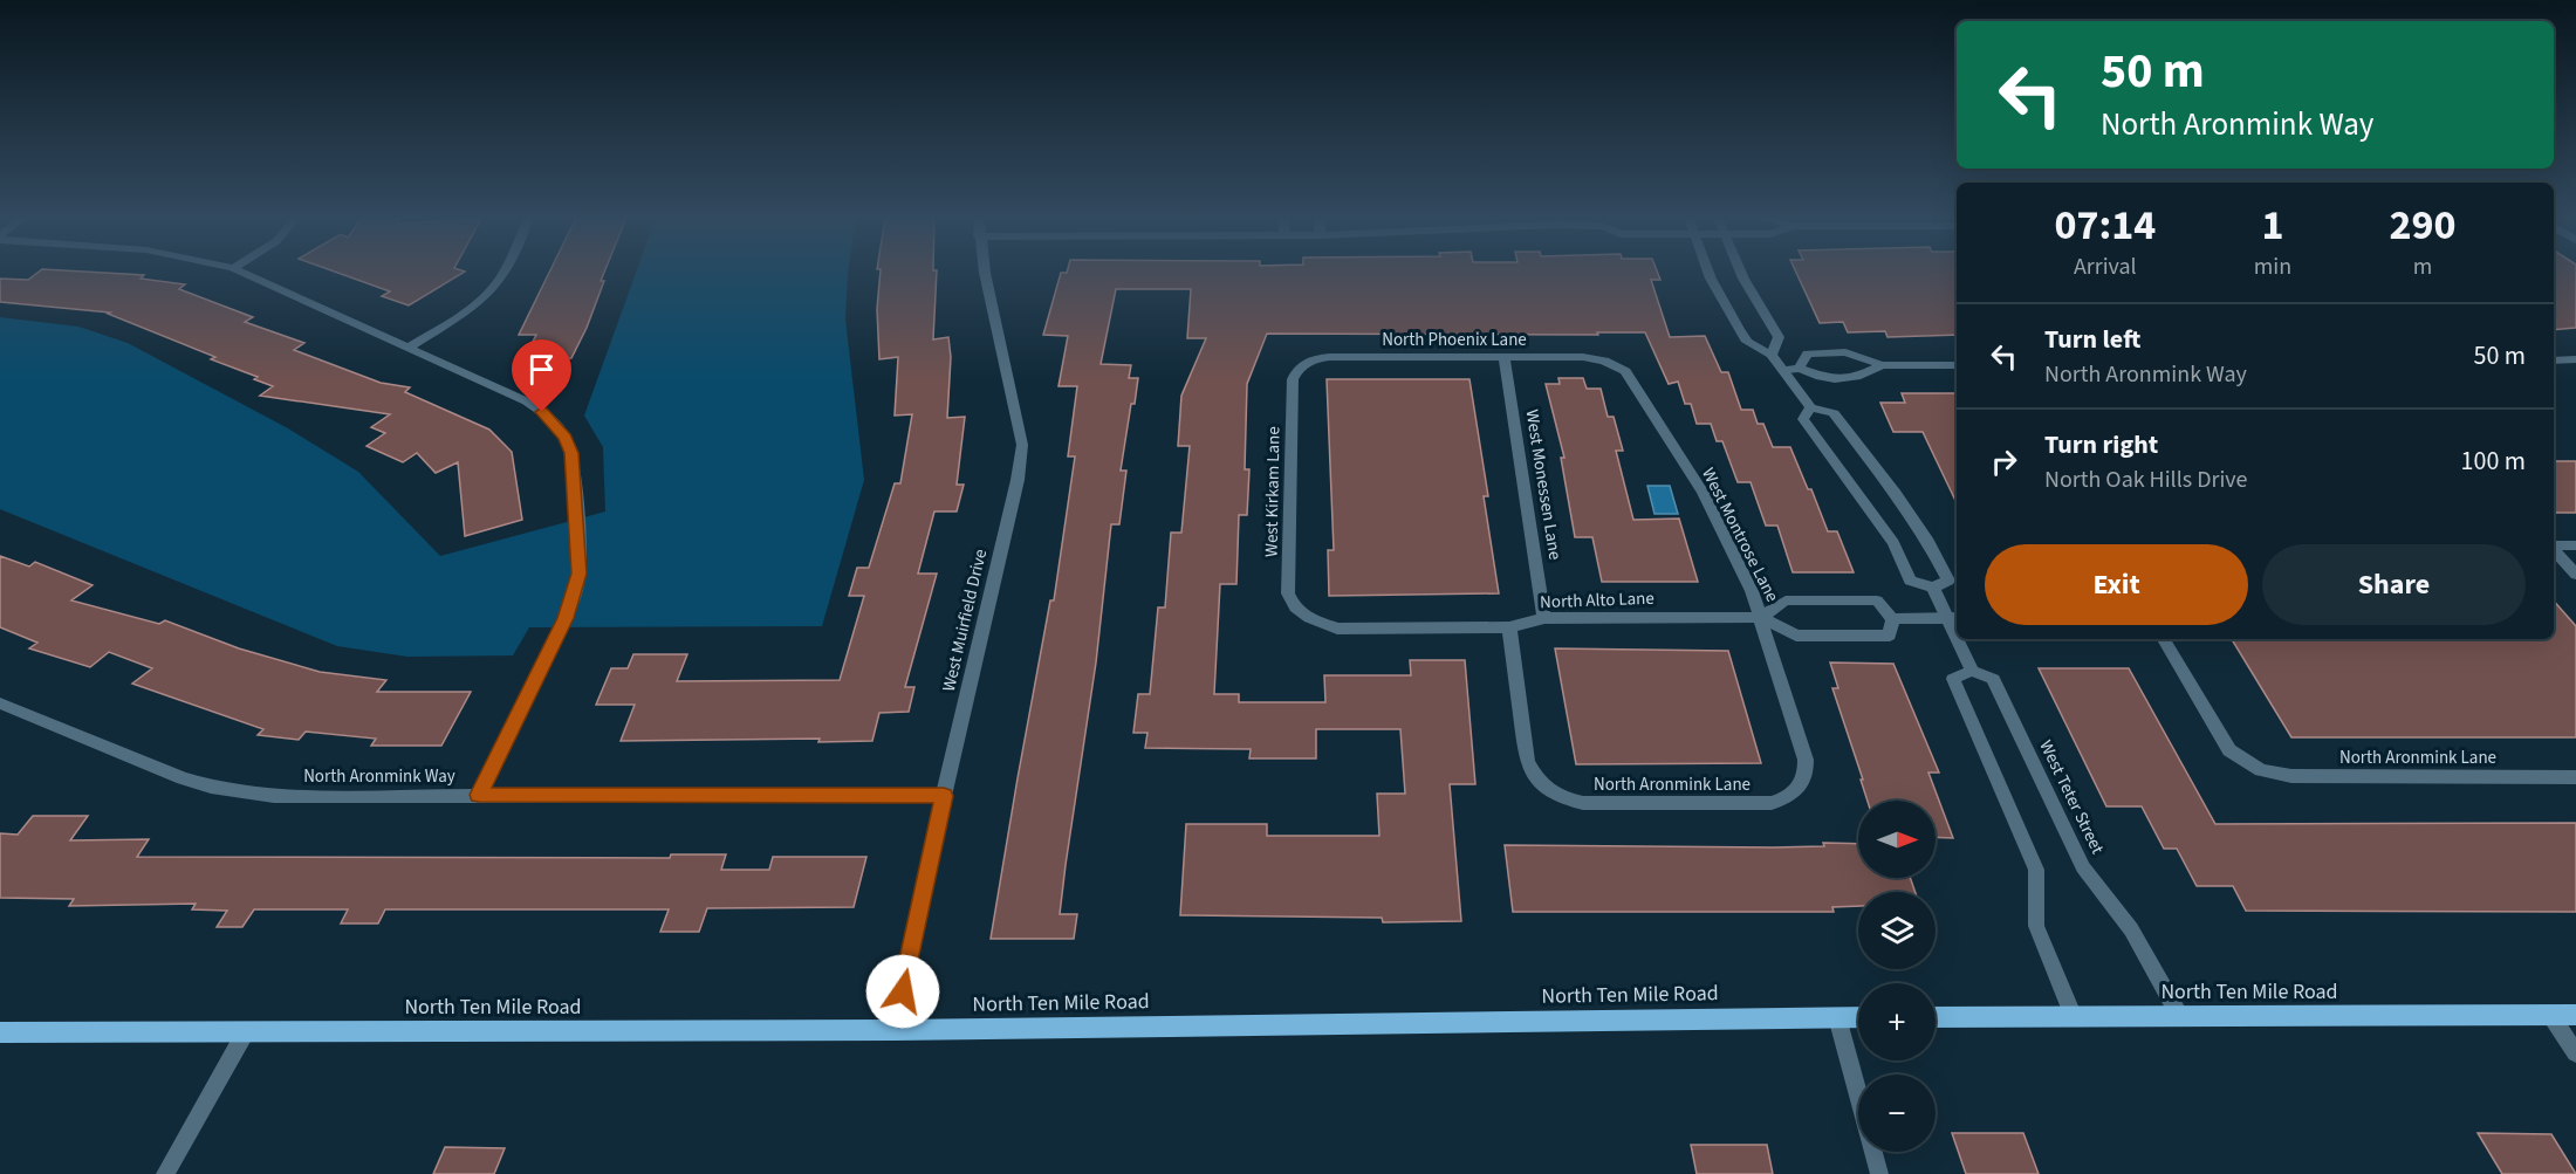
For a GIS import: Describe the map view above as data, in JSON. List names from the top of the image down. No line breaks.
{"streets":{"main road":["North Ten Mile Road"],"street":["North Phoenix Lane","West Monessen Lane","West Kirkam Lane","West Montrose Lane","North Alto Lane","West Muirfield Drive","North Aronmink Lane","North Aronmink Way","West Teter Street"]},"crossings":[["North Phoenix Lane","West Monessen Lane"],["North Phoenix Lane","West Kirkam Lane"],["North Phoenix Lane","West Montrose Lane"],["West Monessen Lane","North Alto Lane"],["West Kirkam Lane","North Alto Lane"],["West Montrose Lane","North Alto Lane"],["West Montrose Lane","North Aronmink Lane"],["North Alto Lane","North Aronmink Lane"],["West Muirfield Drive","North Aronmink Way"],["West Muirfield Drive","North Ten Mile Road"],["West Teter Street","North Ten Mile Road"]],"north":"right","page":{"turn":["50 m","North Aronmink Way"],"eta":["07:14","Arrival","1","min","290","m"],"list":[{"name":"Turn left","note":"North Aronmink Way","value":"50 m"},{"name":"Turn right","note":"North Oak Hills Drive","value":"100 m"}],"buttons":["Exit","Share"],"map_buttons":["+","−"]}}
